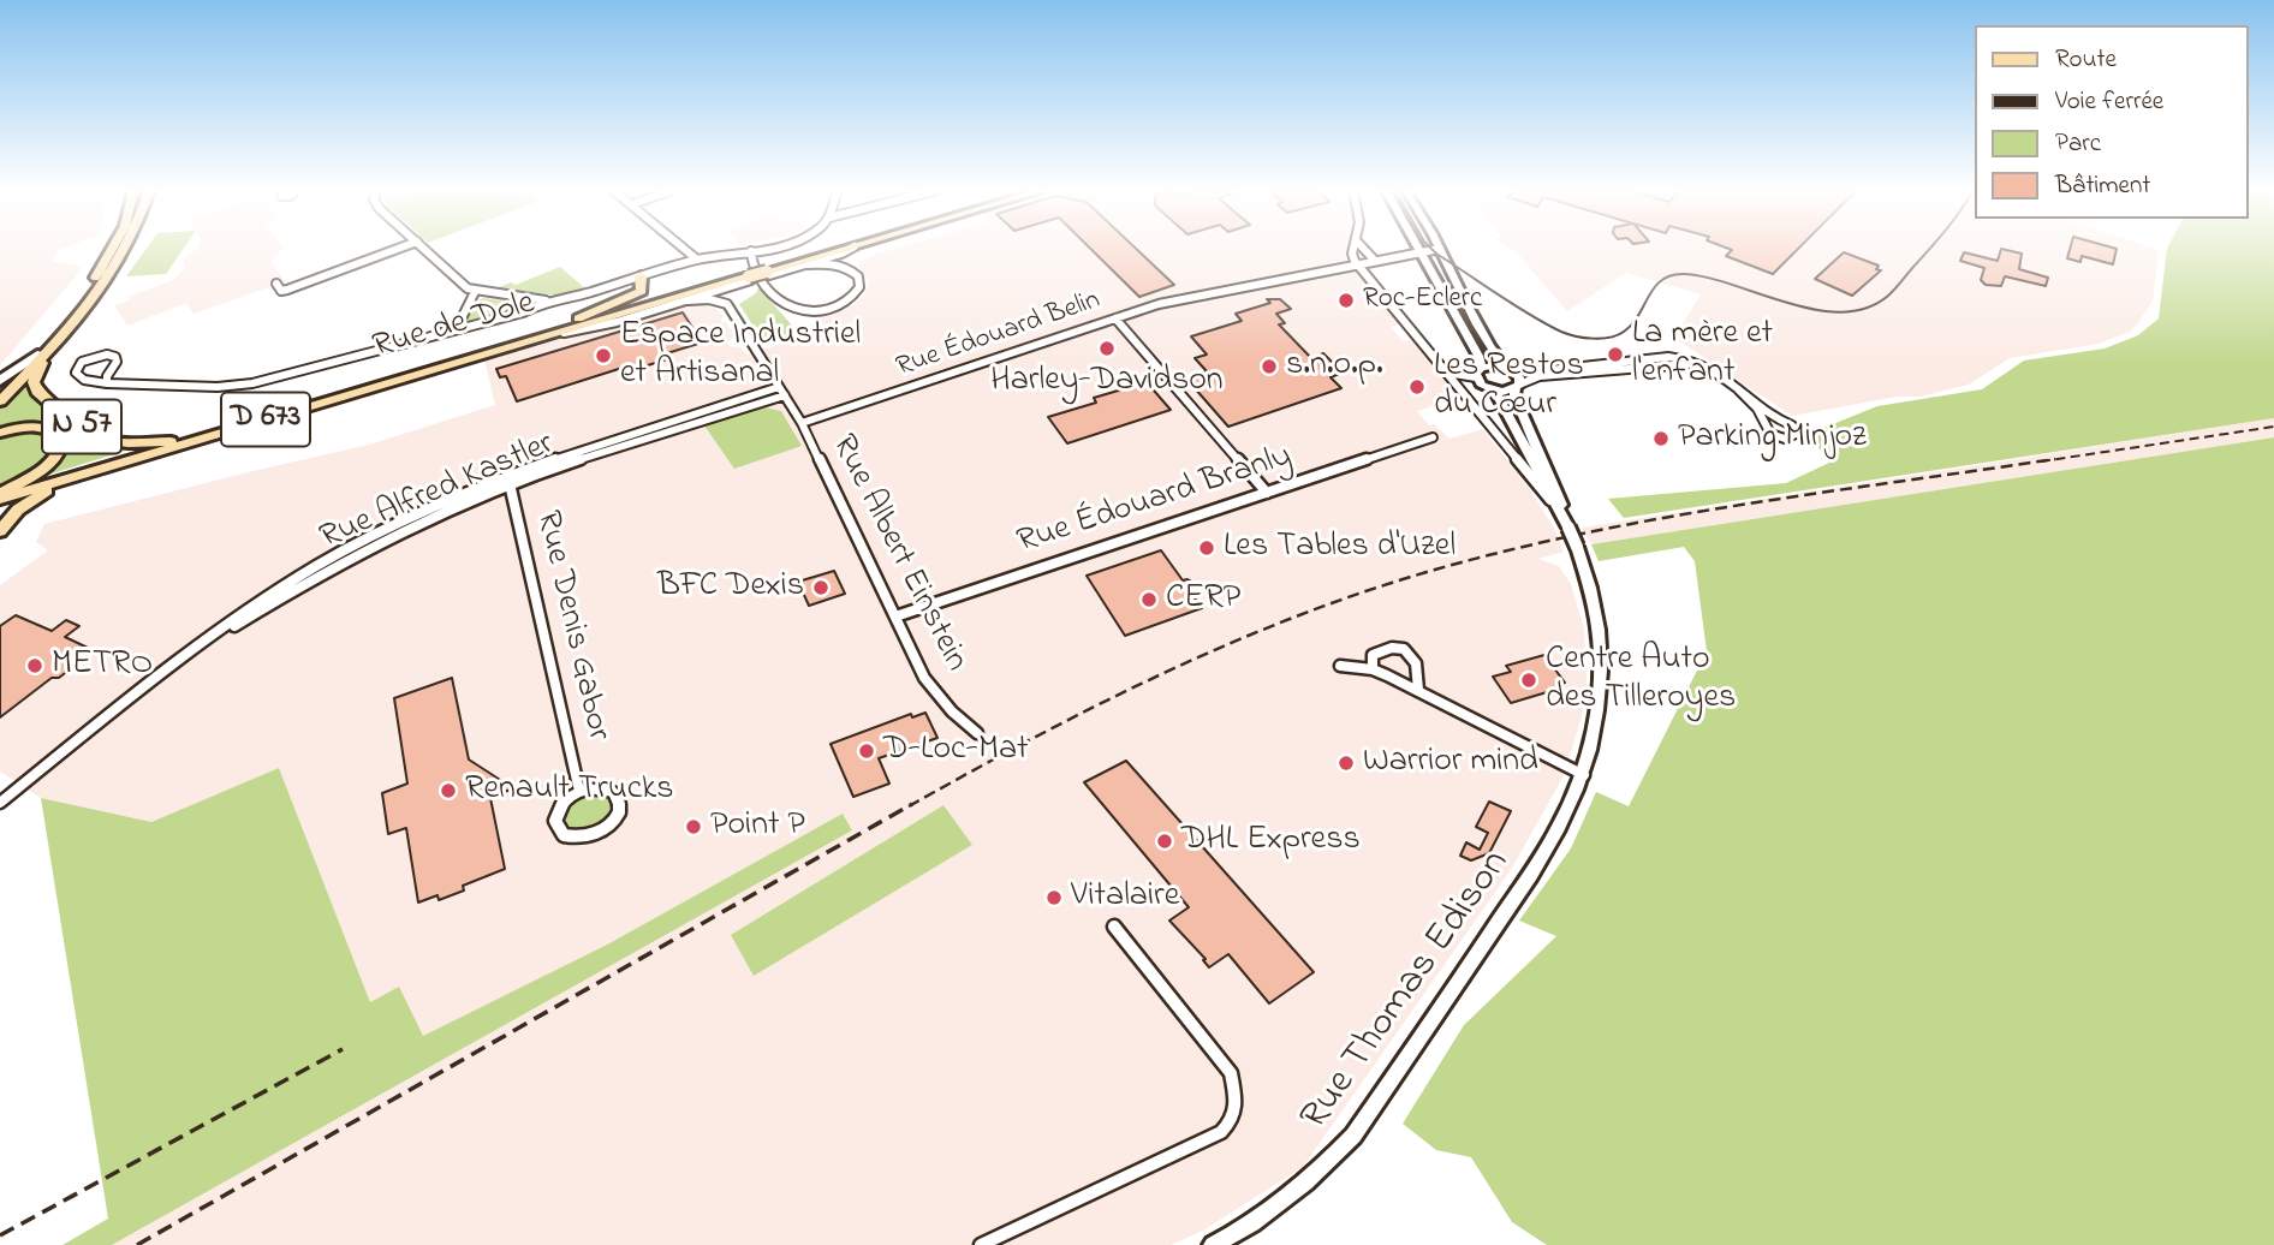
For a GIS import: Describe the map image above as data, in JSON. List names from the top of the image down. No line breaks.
{"streets":{"main road":["Rue de Dole","D 673","N 57"],"street":["Rue Édouard Belin","Rue Alfred Kastler","Rue Édouard Branly","Rue Albert Einstein","Rue Denis Gabor","Rue Thomas Edison"]},"crossings":[["Rue de Dole","N 57"],["Rue Édouard Belin","Rue Albert Einstein"],["Rue Alfred Kastler","Rue Albert Einstein"],["Rue Alfred Kastler","Rue Denis Gabor"],["Rue Édouard Branly","Rue Albert Einstein"]],"places":["Roc-Eclerc","Harley-Davidson","La mère et l'enfant","Espace Industriel et Artisanal","s.n.o.p.","Les Restos du Cœur","Parking Minjoz","Les Tables d'Uzel","BFC Dexis","CERP","METRO","Centre Auto des Tilleroyes","D-Loc-Mat","Warrior mind","Renault Trucks","Point P","DHL Express","Vitalaire"],"legend":["Route","Voie ferrée","Parc","Bâtiment"]}
